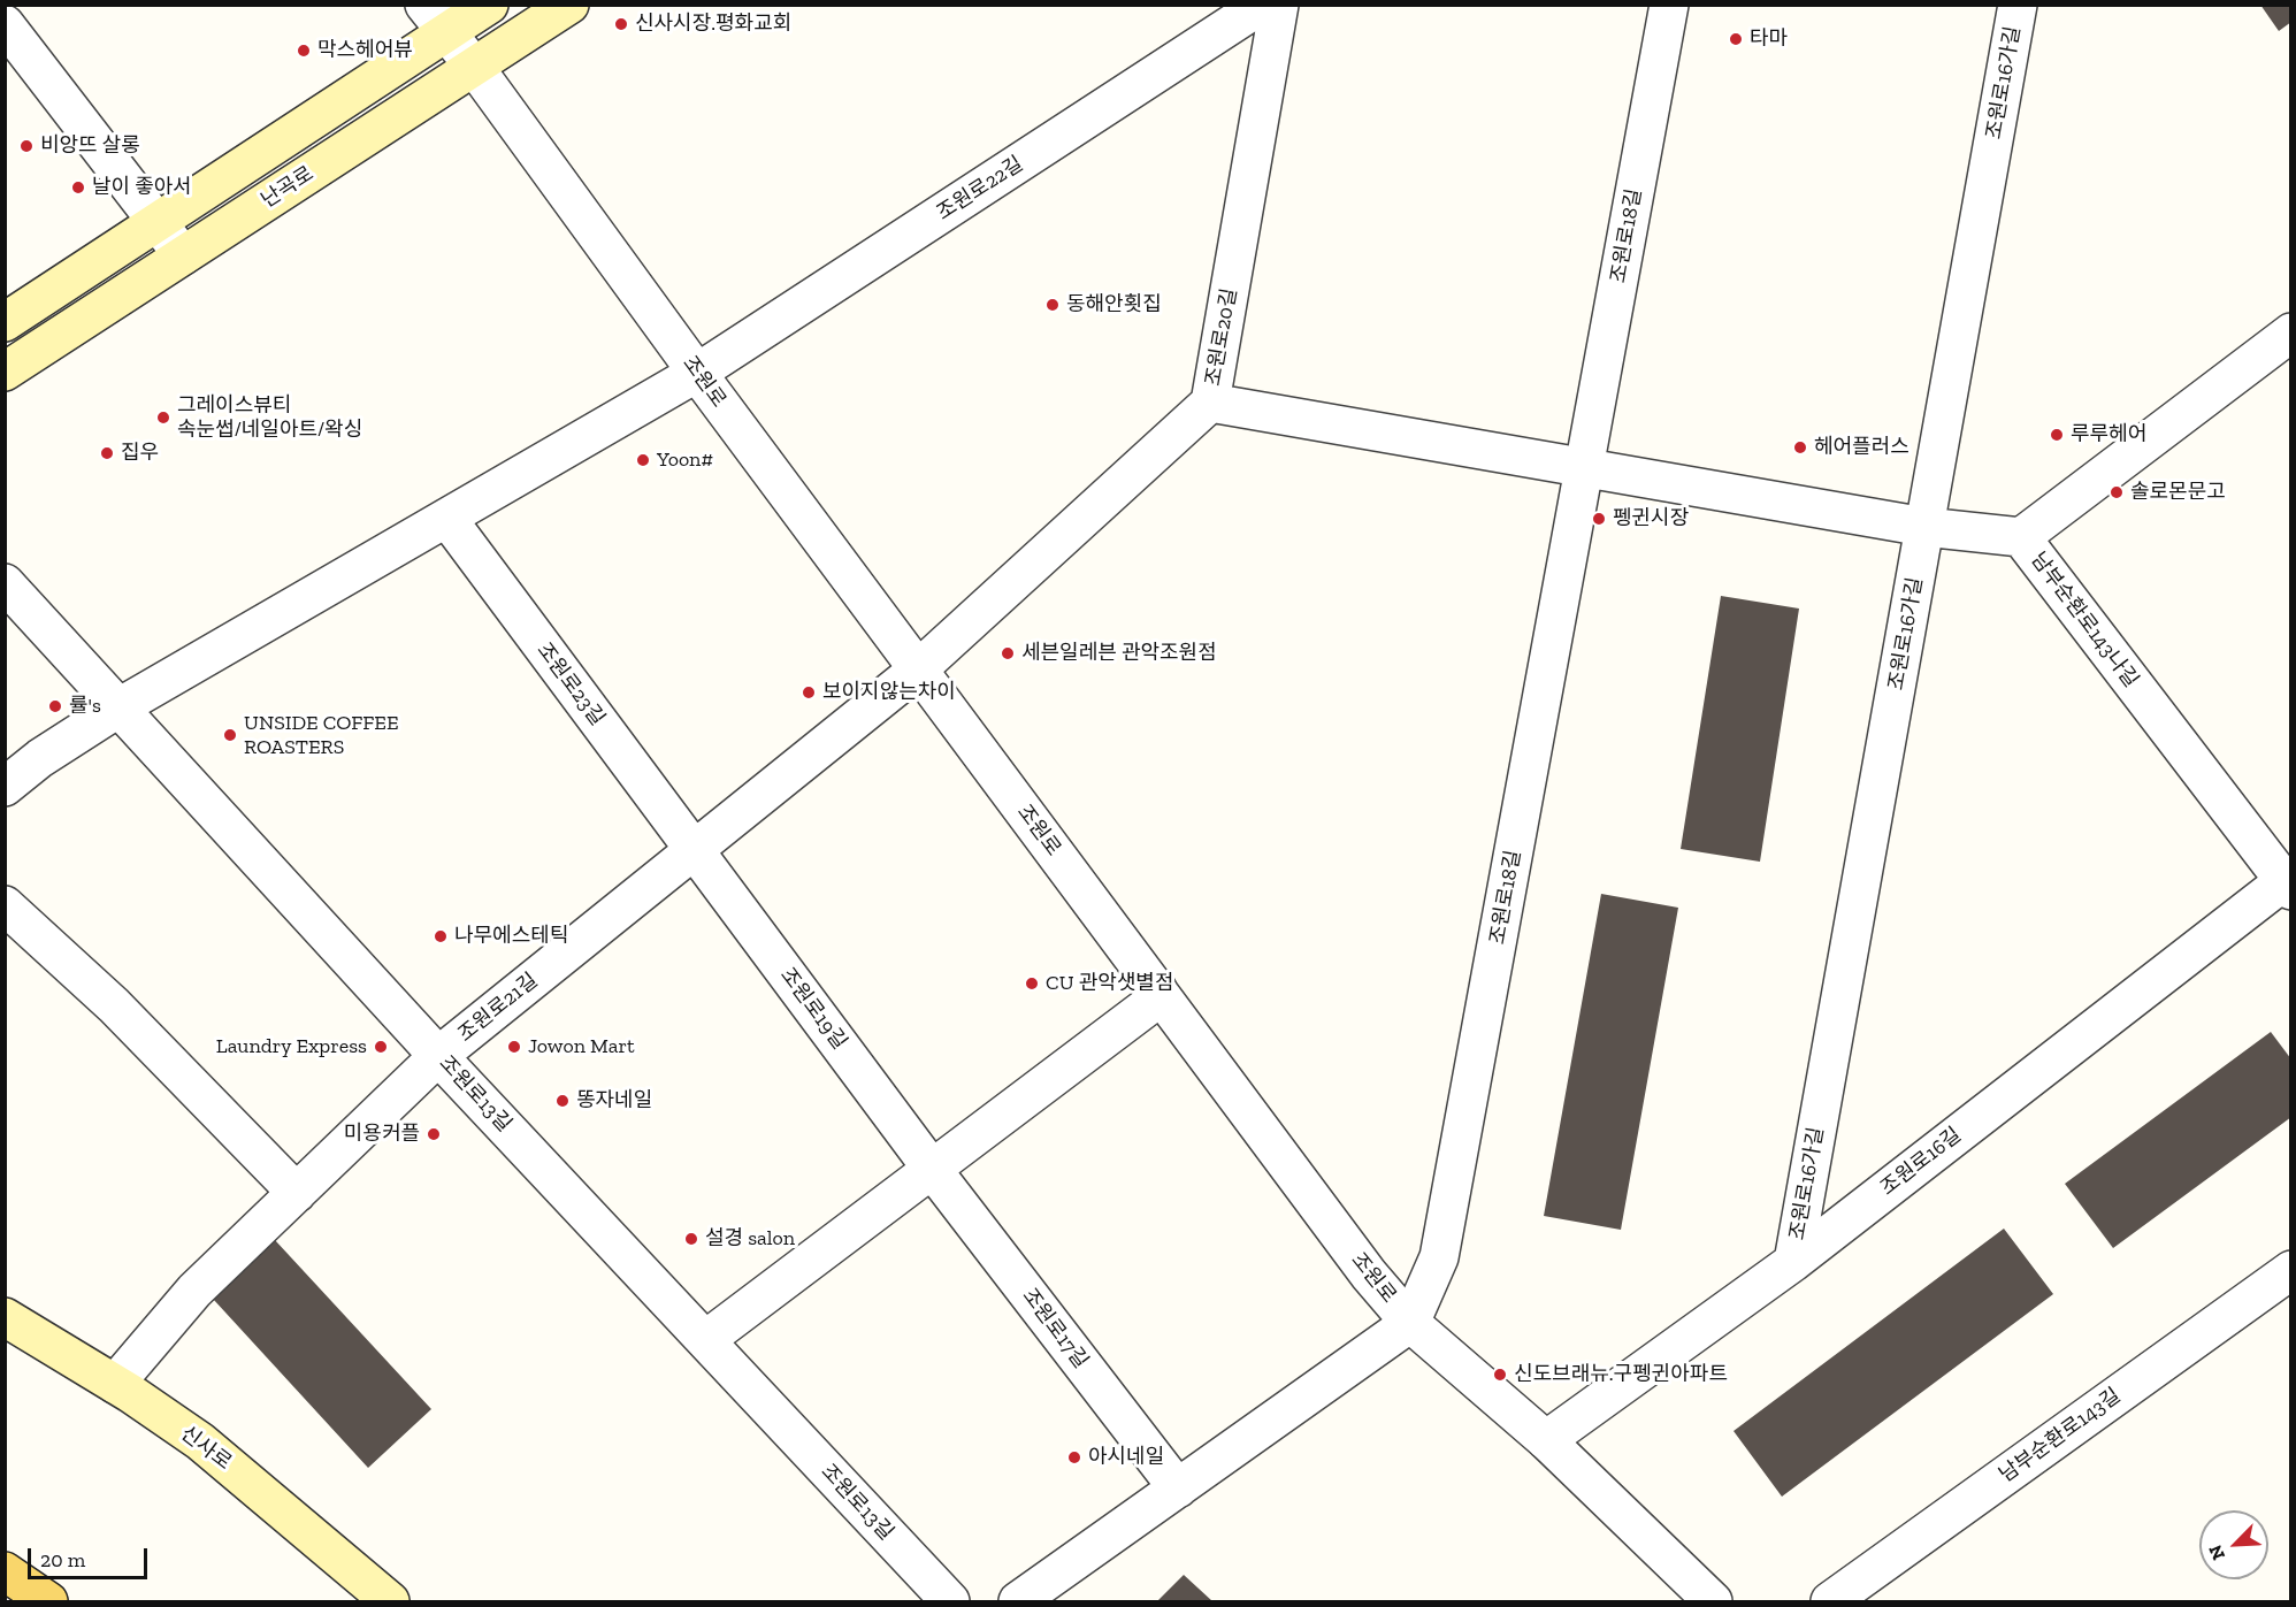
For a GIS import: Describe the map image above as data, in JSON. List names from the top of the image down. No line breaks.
{"streets":{"main road":["난곡로","신사로"],"street":["조원로16가길","조원로22길","조원로18길","조원로20길","조원로","남부순환로143나길","조원로23길","조원로21길","조원로19길","조원로13길","조원로16길","조원로17길","남부순환로143길"]},"crossings":[["조원로16가길","남부순환로143나길"],["조원로16가길","조원로16길"],["난곡로","조원로"],["조원로22길","조원로"],["조원로18길","조원로"],["조원로18길","남부순환로143나길"],["조원로20길","조원로"],["조원로20길","조원로21길"],["조원로","조원로21길"],["조원로","조원로16길"],["남부순환로143나길","조원로16길"],["조원로23길","조원로21길"],["조원로23길","조원로19길"],["조원로21길","조원로19길"],["조원로21길","조원로13길"],["조원로21길","신사로"],["조원로19길","조원로17길"]],"places":["신사시장.평화교회","타마","막스헤어뷰","비앙뜨 살롱","날이 좋아서","동해안횟집","그레이스뷰티 속눈썹/네일아트/왁싱","루루헤어","헤어플러스","집우","Yoon#","솔로몬문고","펭귄시장","세븐일레븐 관악조원점","보이지않는차이","률's","UNSIDE COFFEE ROASTERS","나무에스테틱","CU 관악샛별점","Laundry Express","Jowon Mart","똥자네일","미용커플","설경 salon","신도브래뉴.구펭귄아파트","아시네일"],"scale_bar":"20 m","north":"bottom left"}
